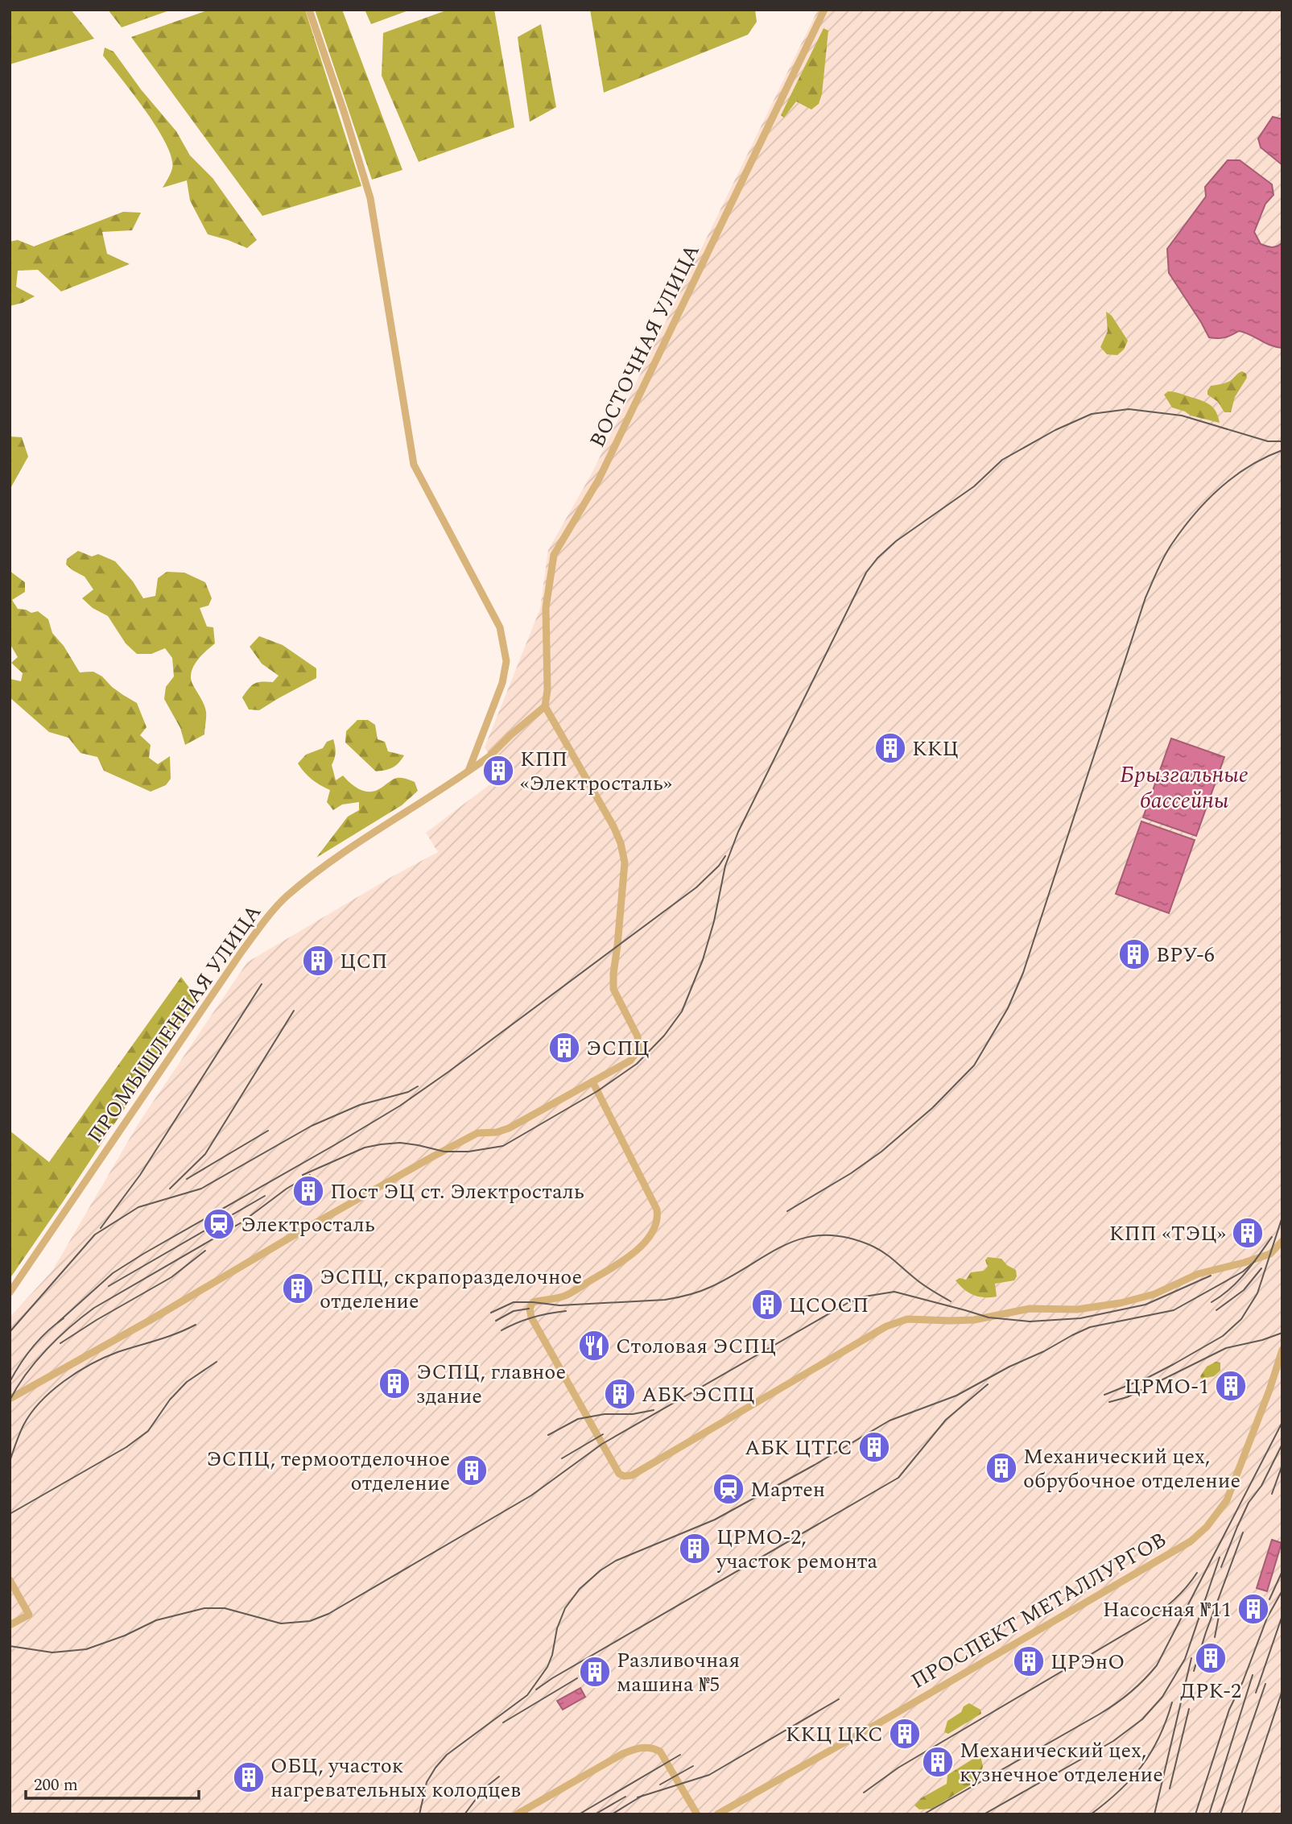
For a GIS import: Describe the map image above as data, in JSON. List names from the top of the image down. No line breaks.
{"streets":{"street":["ВОСТОЧНАЯ УЛИЦА","ПРОМЫШЛЕННАЯ УЛИЦА","ПРОСПЕКТ МЕТАЛЛУРГОВ"]},"crossings":[["ВОСТОЧНАЯ УЛИЦА","ПРОМЫШЛЕННАЯ УЛИЦА"]],"water":["Брызгальные бассейны"],"places":{"building":["ККЦ","КПП «Электросталь»","ВРУ-6","ЦСП","ЭСПЦ","Пост ЭЦ ст. Электросталь","КПП «ТЭЦ»","ЭСПЦ, скрапоразделочное отделение","ЦСОСП","ЭСПЦ, главное здание","ЦРМО-1","АБК ЭСПЦ","АБК ЦТГС","Механический цех, обрубочное отделение","ЭСПЦ, термоотделочное отделение","ЦРМО-2, участок ремонта","Насосная №11","ДРК-2","ЦРЭнО","Разливочная машина №5","ККЦ ЦКС","Механический цех, кузнечное отделение","ОБЦ, участок нагревательных колодцев"],"station":["Электросталь","Мартен"],"restaurant":["Столовая ЭСПЦ"]},"scale_bar":"200 m"}
